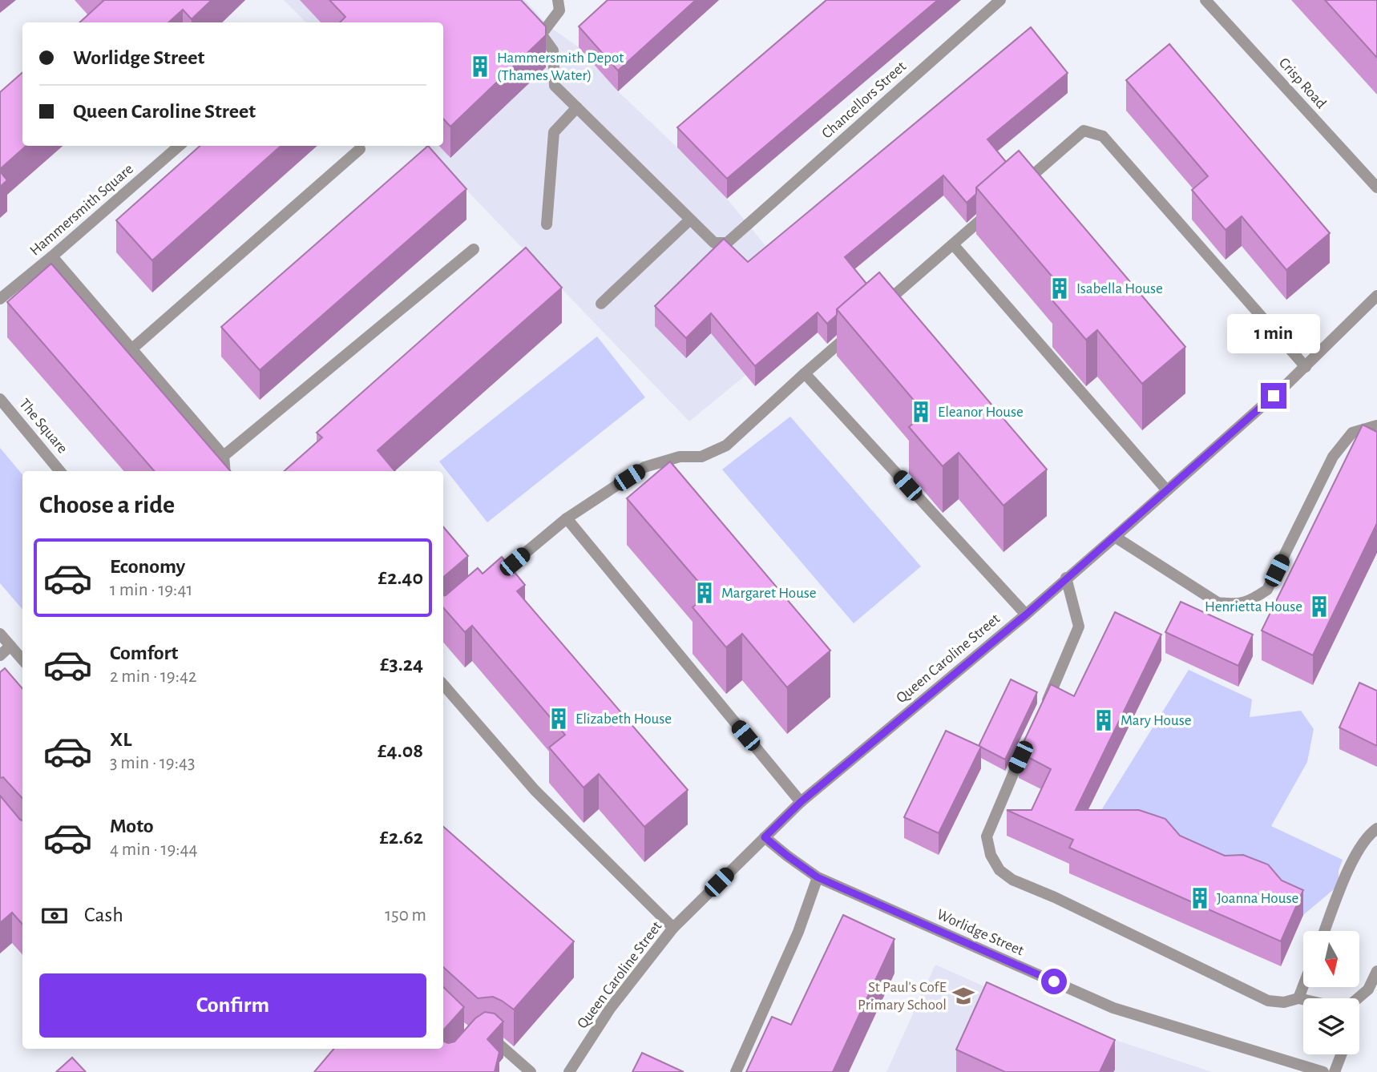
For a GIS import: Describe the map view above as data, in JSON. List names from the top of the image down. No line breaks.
{"streets":{"street":["Crisp Road","Chancellors Street","Hammersmith Square","The Square","Queen Caroline Street","Worlidge Street"]},"crossings":[["Queen Caroline Street","Worlidge Street"]],"places":{"building":["Hammersmith Depot (Thames Water)","Isabella House","Eleanor House","Margaret House","Henrietta House","Elizabeth House","Mary House","Joanna House"],"school or university":["St Paul's CofE Primary School"]},"north":"bottom","page":{"banner":["Worlidge Street","Queen Caroline Street"],"bubble":"1 min","heading":"Choose a ride","list":[{"name":"Economy","note":"1 min · 19:41","value":"£2.40"},{"name":"Comfort","note":"2 min · 19:42","value":"£3.24"},{"name":"XL","note":"3 min · 19:43","value":"£4.08"},{"name":"Moto","note":"4 min · 19:44","value":"£2.62"}],"pay":["Cash","150 m"],"buttons":"Confirm"}}
